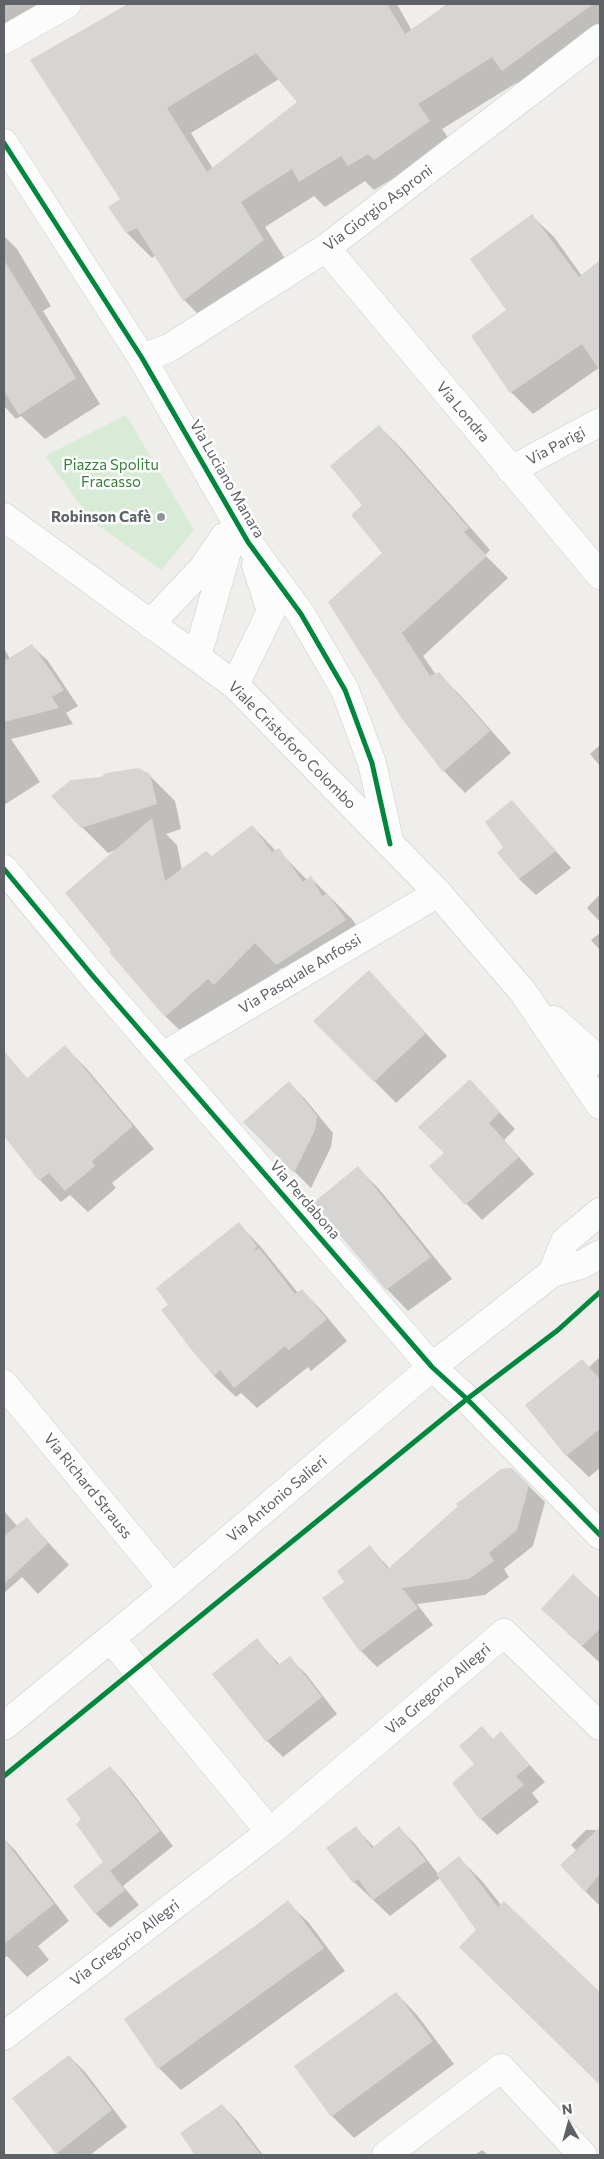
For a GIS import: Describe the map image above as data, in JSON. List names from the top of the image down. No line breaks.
{"streets":{"street":["Via Giorgio Asproni","Via Londra","Via Parigi","Via Luciano Manara","Viale Cristoforo Colombo","Via Pasquale Anfossi","Via Perdabona","Via Richard Strauss","Via Antonio Salieri","Via Gregorio Allegri"]},"crossings":[["Via Giorgio Asproni","Via Londra"],["Via Giorgio Asproni","Via Luciano Manara"],["Via Londra","Via Parigi"],["Via Luciano Manara","Viale Cristoforo Colombo"],["Viale Cristoforo Colombo","Via Pasquale Anfossi"],["Via Pasquale Anfossi","Via Perdabona"],["Via Perdabona","Via Antonio Salieri"],["Via Richard Strauss","Via Antonio Salieri"]],"parks":["Piazza Spolitu Fracasso"],"places":["Robinson Cafè"],"north":"top"}
